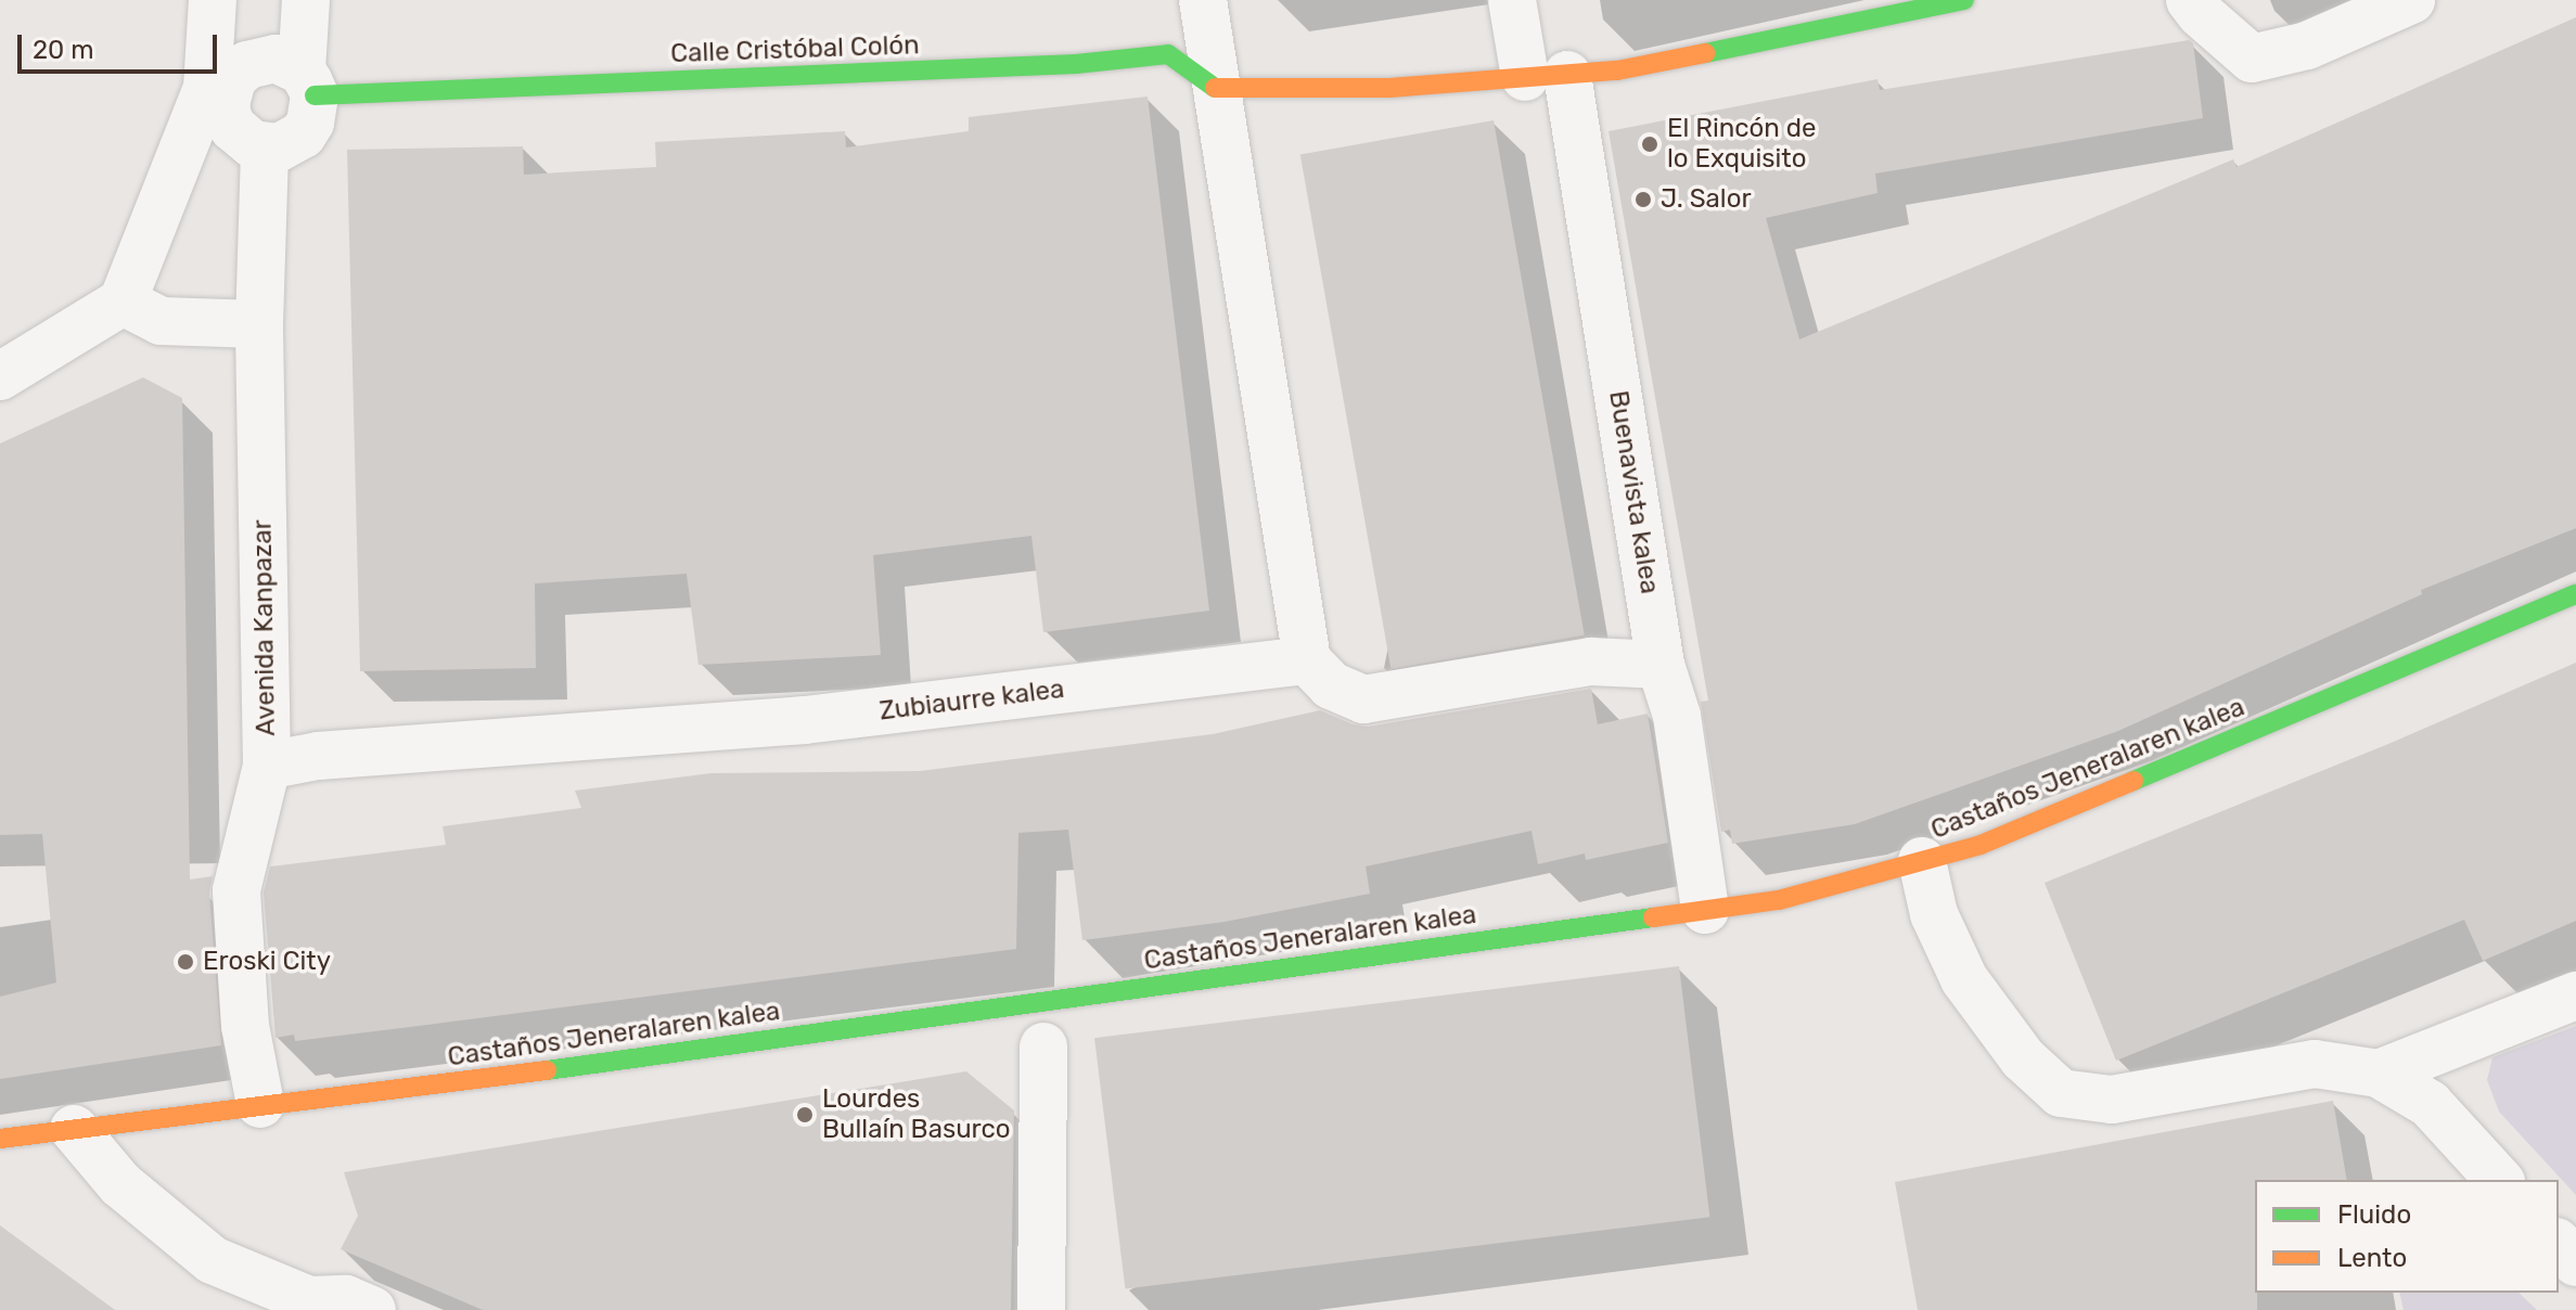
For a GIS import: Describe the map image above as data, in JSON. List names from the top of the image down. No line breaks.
{"streets":{"street":["Calle Cristóbal Colón","Buenavista kalea","Avenida Kanpazar","Zubiaurre kalea","Castaños Jeneralaren kalea"]},"crossings":[["Calle Cristóbal Colón","Avenida Kanpazar"],["Buenavista kalea","Castaños Jeneralaren kalea"],["Avenida Kanpazar","Zubiaurre kalea"],["Avenida Kanpazar","Castaños Jeneralaren kalea"]],"places":["El Rincón de lo Exquisito","J. Salor","Eroski City","Lourdes Bullaín Basurco"],"legend":["Fluido","Lento"],"scale_bar":"20 m"}
